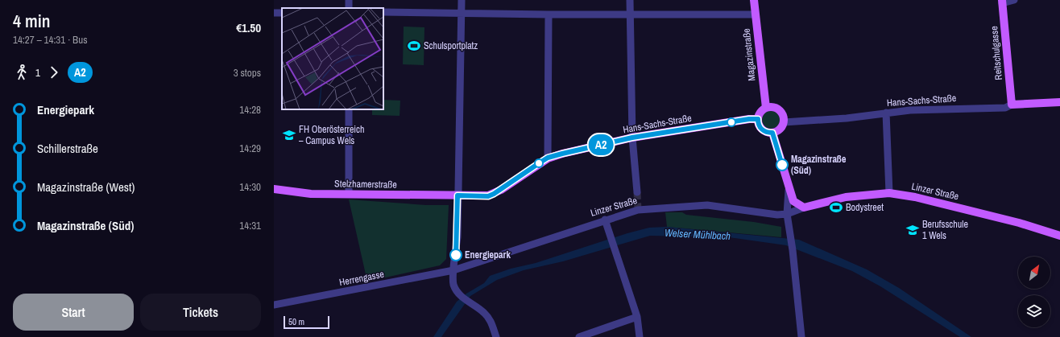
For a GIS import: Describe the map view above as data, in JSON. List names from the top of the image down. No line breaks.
{"streets":{"main road":["Reitschulgasse","Magazinstraße","Hans-Sachs-Straße","Stelzhamerstraße","Linzer Straße"],"street":["Herrengasse"]},"crossings":[["Reitschulgasse","Hans-Sachs-Straße"],["Magazinstraße","Hans-Sachs-Straße"],["Hans-Sachs-Straße","Stelzhamerstraße"],["Linzer Straße","Herrengasse"]],"water":["Welser Mühlbach"],"places":{"sports":["Schulsportplatz","Bodystreet"],"school or university":["FH Oberösterreich – Campus Wels","Berufsschule 1 Wels"],"other":["Magazinstraße (Süd)","Energiepark"]},"lines":["bus line A2"],"scale_bar":"50 m","north":"top right","page":{"heading":["4 min","14:27 – 14:31 · Bus","€1.50"],"on_map":"A2","legs":["1","A2","3 stops"],"list":[{"name":"Energiepark","value":"14:28"},{"name":"Schillerstraße","value":"14:29"},{"name":"Magazinstraße (West)","value":"14:30"},{"name":"Magazinstraße (Süd)","value":"14:31"}],"buttons":["Start","Tickets"],"scale":"50 m"}}
